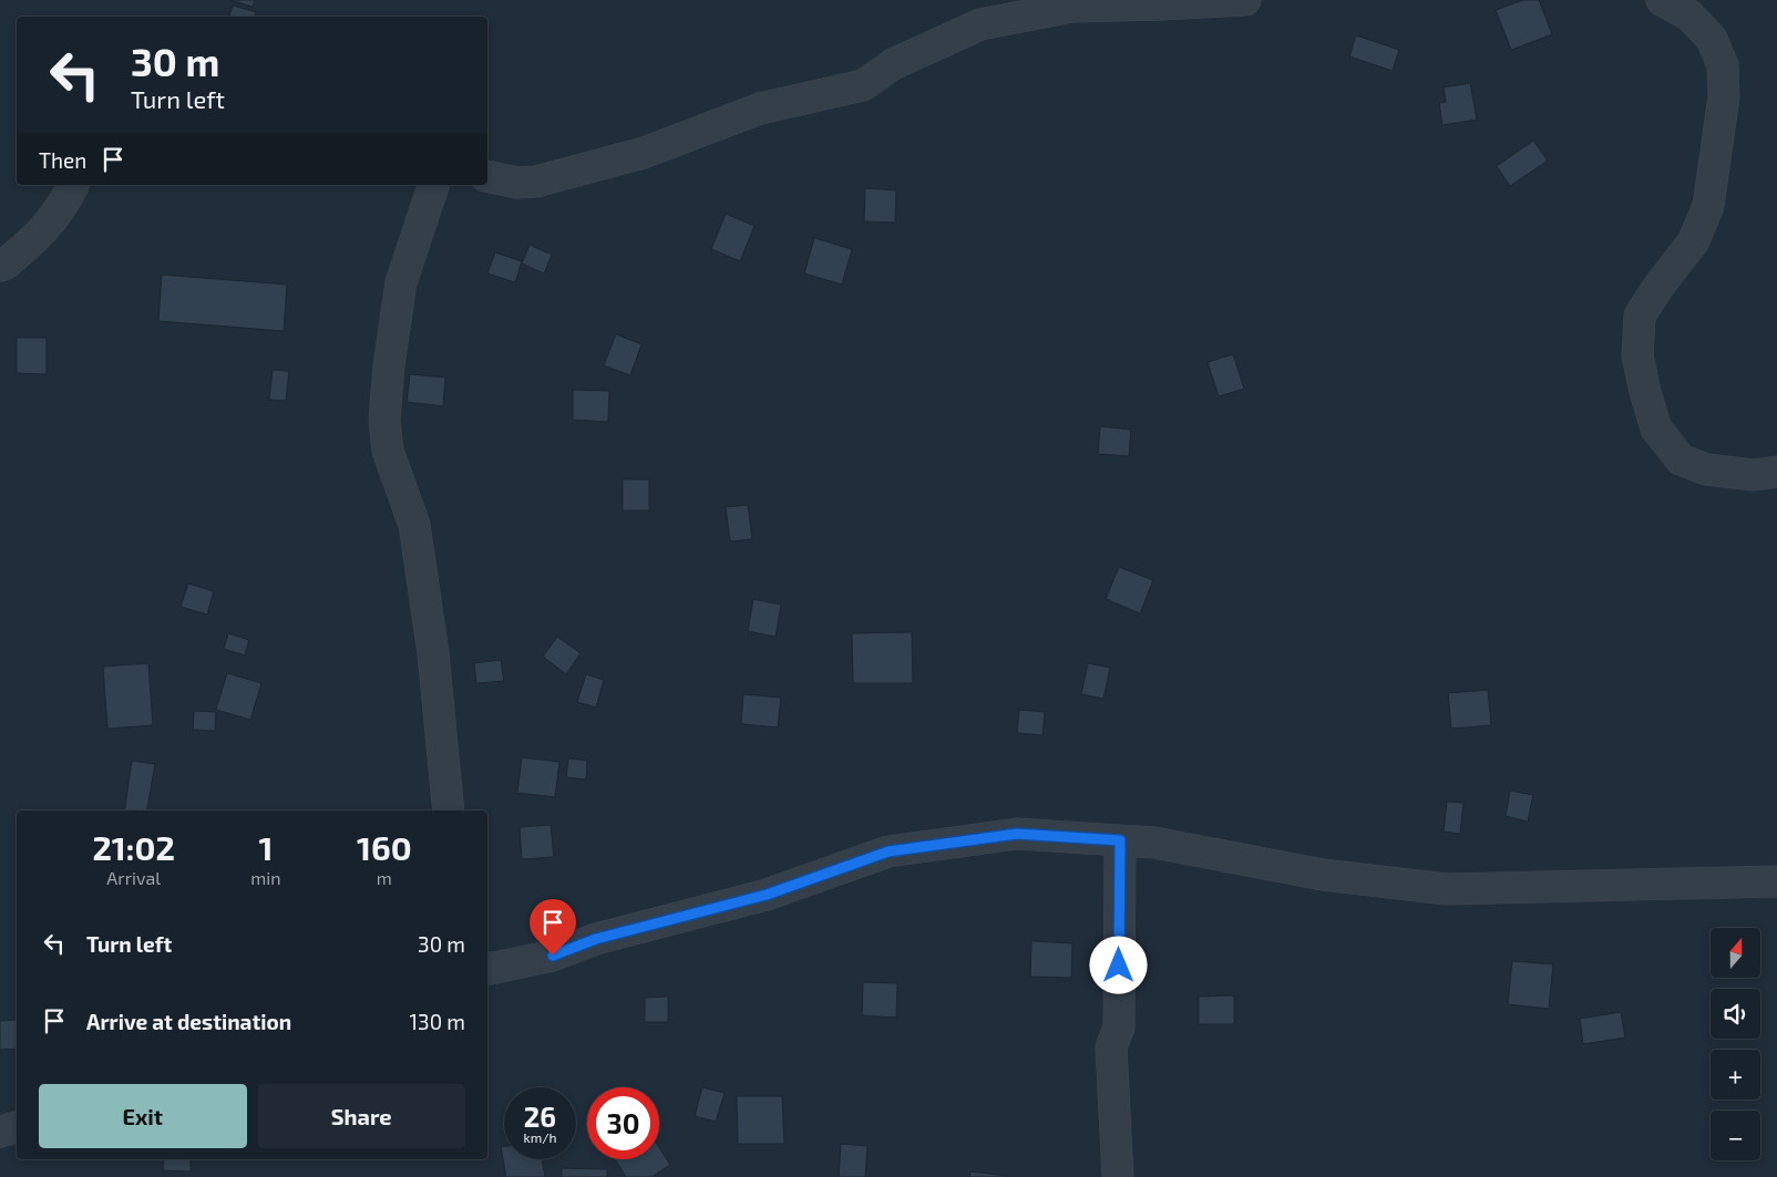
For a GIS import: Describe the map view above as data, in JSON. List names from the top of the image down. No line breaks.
{"north":"top","page":{"turn":["30 m","Turn left"],"then":"Then","eta":["21:02","Arrival","1","min","160","m"],"list":[{"name":"Turn left","value":"30 m"},{"name":"Arrive at destination","value":"130 m"}],"map_buttons":["+","−"],"buttons":["Exit","Share"],"speed":"26 km/h","limit":"30"}}
